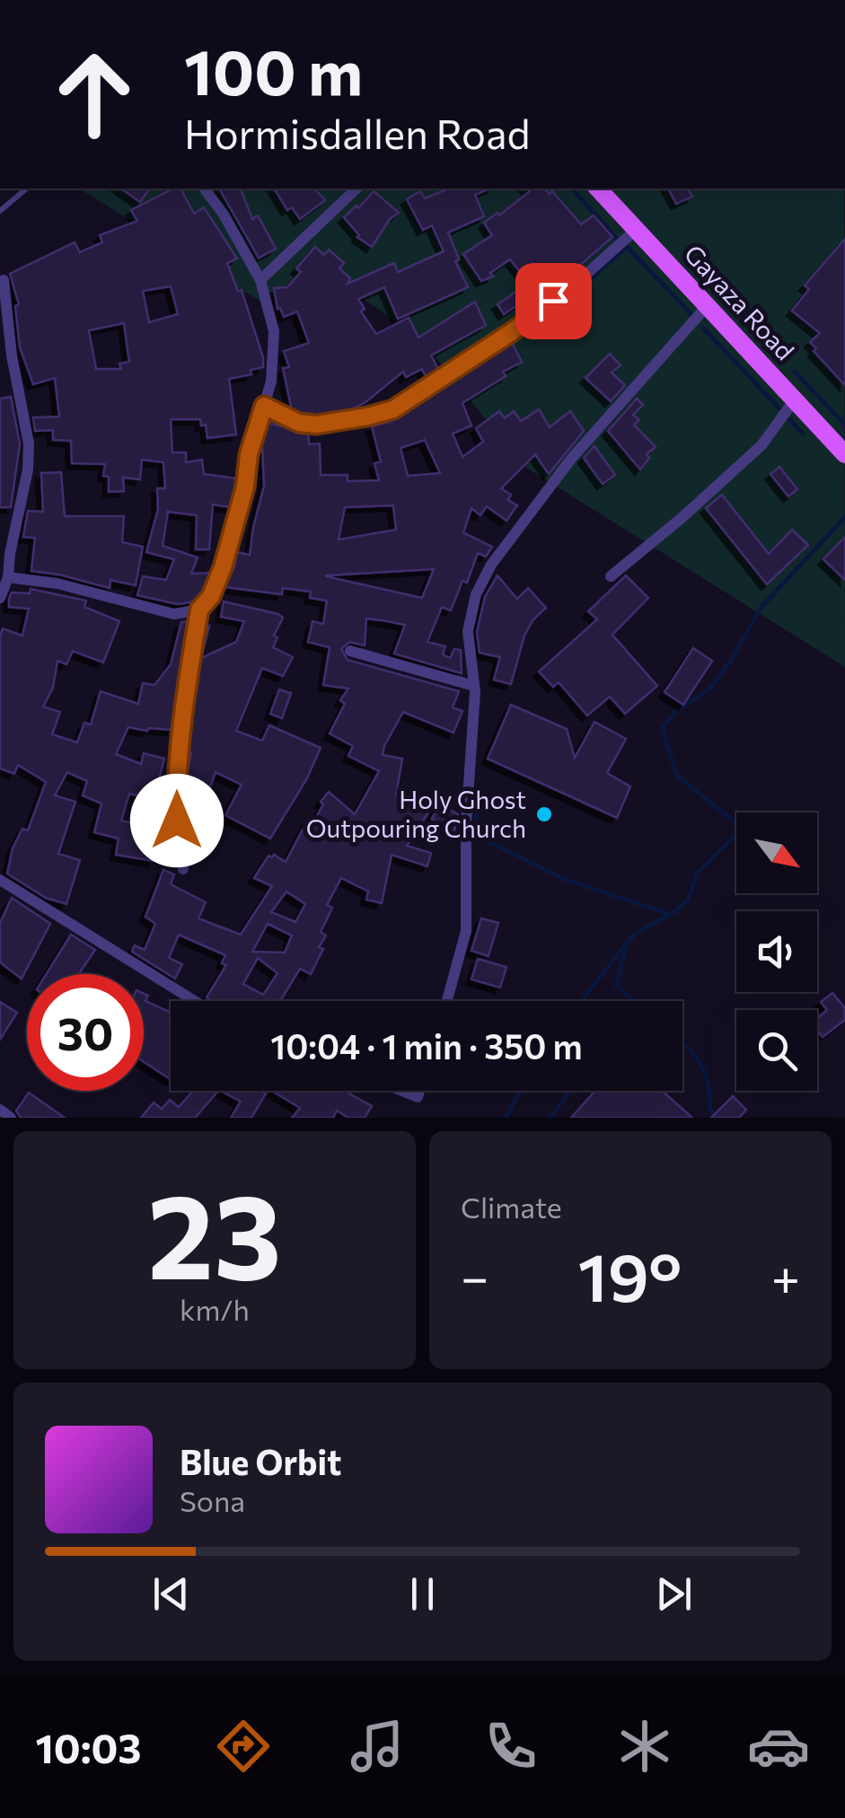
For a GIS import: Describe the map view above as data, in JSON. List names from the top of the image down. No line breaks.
{"streets":{"main road":["Gayaza Road"]},"places":["Holy Ghost Outpouring Church"],"north":"bottom right","page":{"turn":["100 m","Hormisdallen Road"],"limit":"30","trip":"10:04 · 1 min · 350 m","tile":[["23","km/h"],"Climate"],"heat":["−","19°","+"],"song":["Blue Orbit","Sona"],"tabs":"10:03"}}
